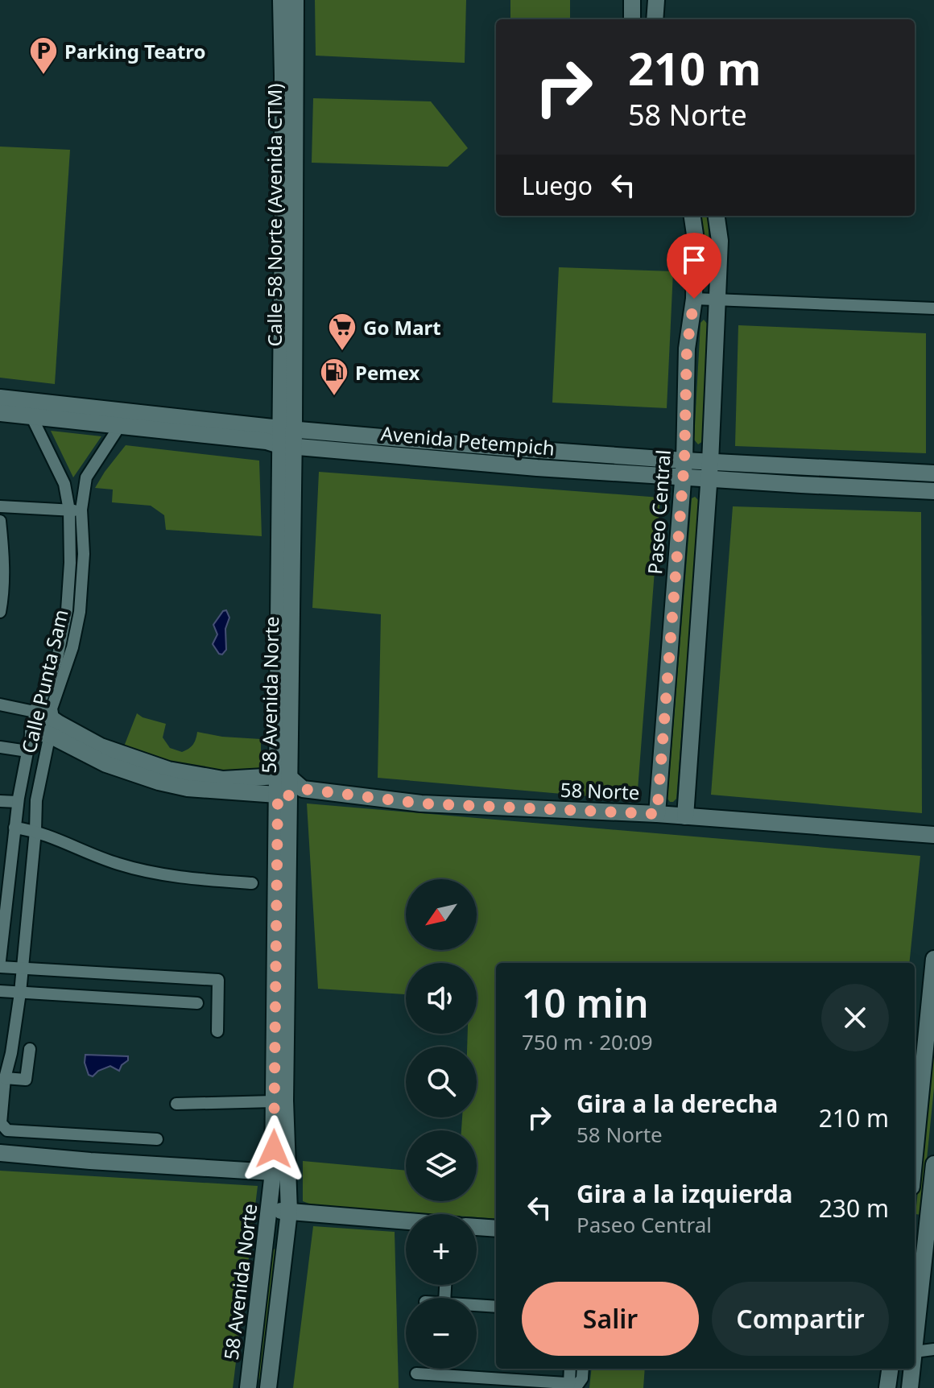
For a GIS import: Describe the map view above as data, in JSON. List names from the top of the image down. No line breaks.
{"streets":{"main road":["Calle 58 Norte (Avenida CTM)","Avenida Petempich","Paseo Central","58 Avenida Norte","58 Norte"],"street":["Calle Punta Sam"]},"crossings":[["Calle 58 Norte (Avenida CTM)","Avenida Petempich"],["Calle 58 Norte (Avenida CTM)","58 Avenida Norte"],["Avenida Petempich","Paseo Central"],["Avenida Petempich","Calle Punta Sam"],["Avenida Petempich","58 Avenida Norte"],["Paseo Central","58 Norte"],["Calle Punta Sam","58 Norte"],["58 Avenida Norte","58 Norte"]],"places":{"parking":["Parking Teatro"],"supermarket":["Go Mart"],"fuel station":["Pemex"]},"north":"bottom left","page":{"turn":["210 m","58 Norte"],"then":"Luego","map_buttons":["+","−"],"heading":["10 min","750 m · 20:09"],"list":[{"name":"Gira a la derecha","note":"58 Norte","value":"210 m"},{"name":"Gira a la izquierda","note":"Paseo Central","value":"230 m"}],"buttons":["Salir","Compartir"]}}
